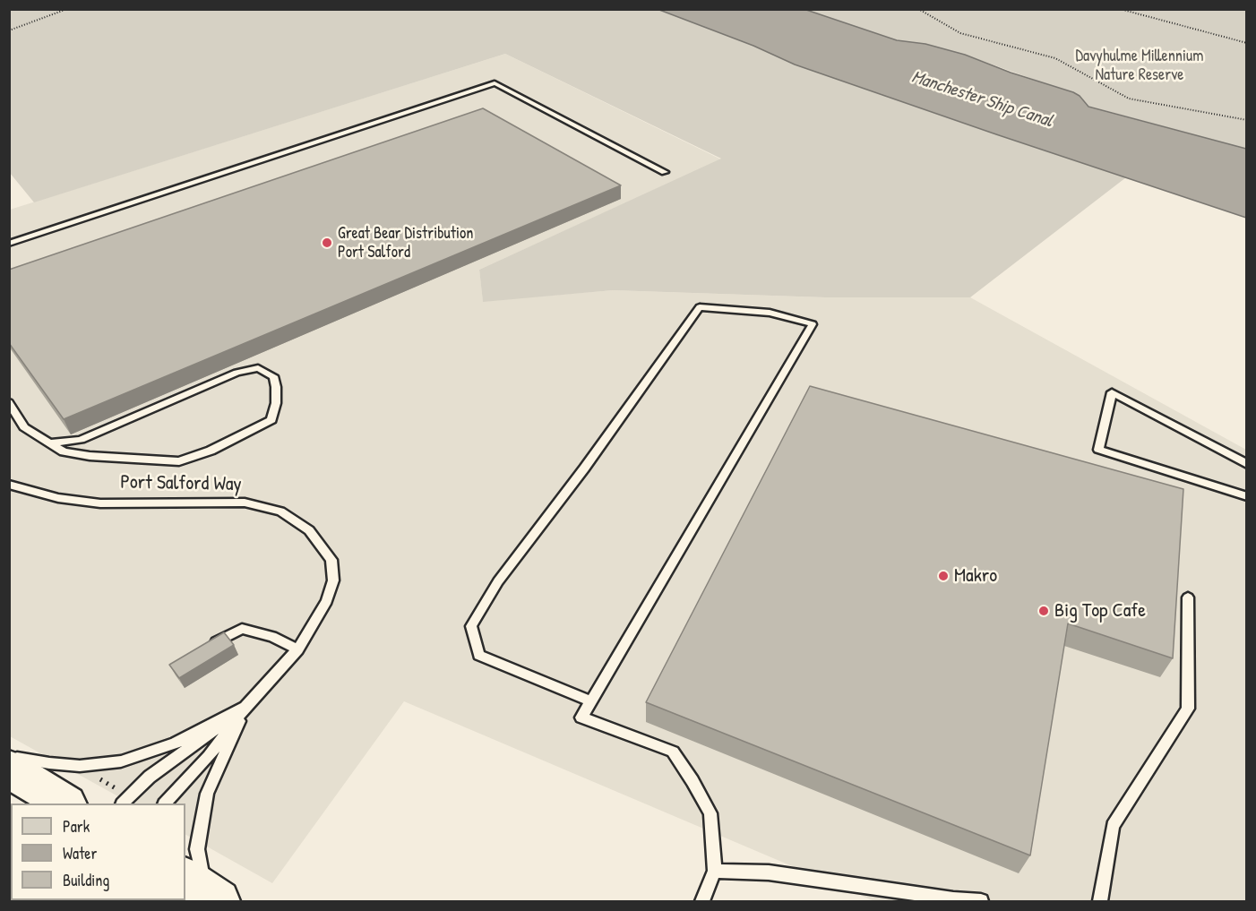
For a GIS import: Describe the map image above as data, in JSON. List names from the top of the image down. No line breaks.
{"streets":{"lane":["Port Salford Way"]},"water":["Manchester Ship Canal"],"parks":["Davyhulme Millennium Nature Reserve"],"places":["Great Bear Distribution Port Salford","Makro","Big Top Cafe"],"legend":["Park","Water","Building"]}
